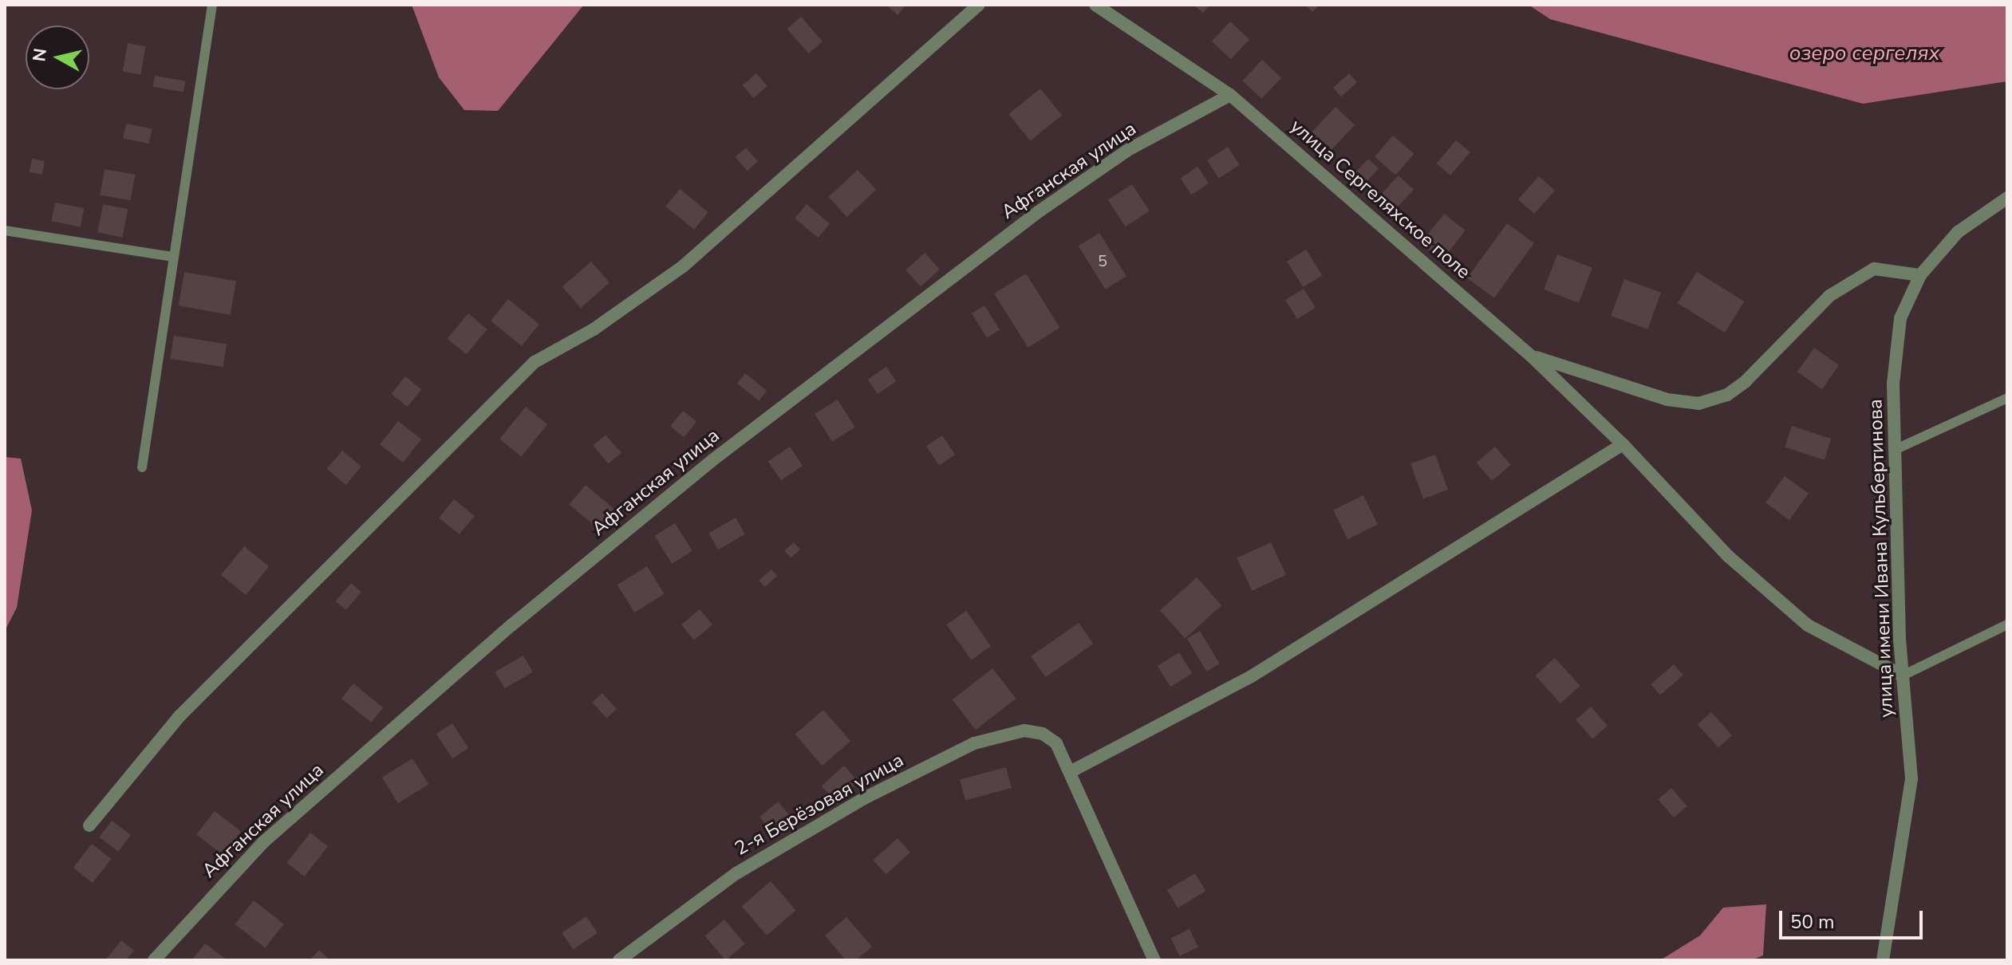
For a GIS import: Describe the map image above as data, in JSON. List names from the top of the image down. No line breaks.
{"streets":{"street":["Афганская улица","улица Сергеляхское поле","улица имени Ивана Кульбертинова","2-я Берёзовая улица"]},"crossings":[["Афганская улица","улица Сергеляхское поле"],["улица Сергеляхское поле","улица имени Ивана Кульбертинова"]],"water":["озеро сергелях"],"house_numbers":["5"],"scale_bar":"50 m","north":"left"}
